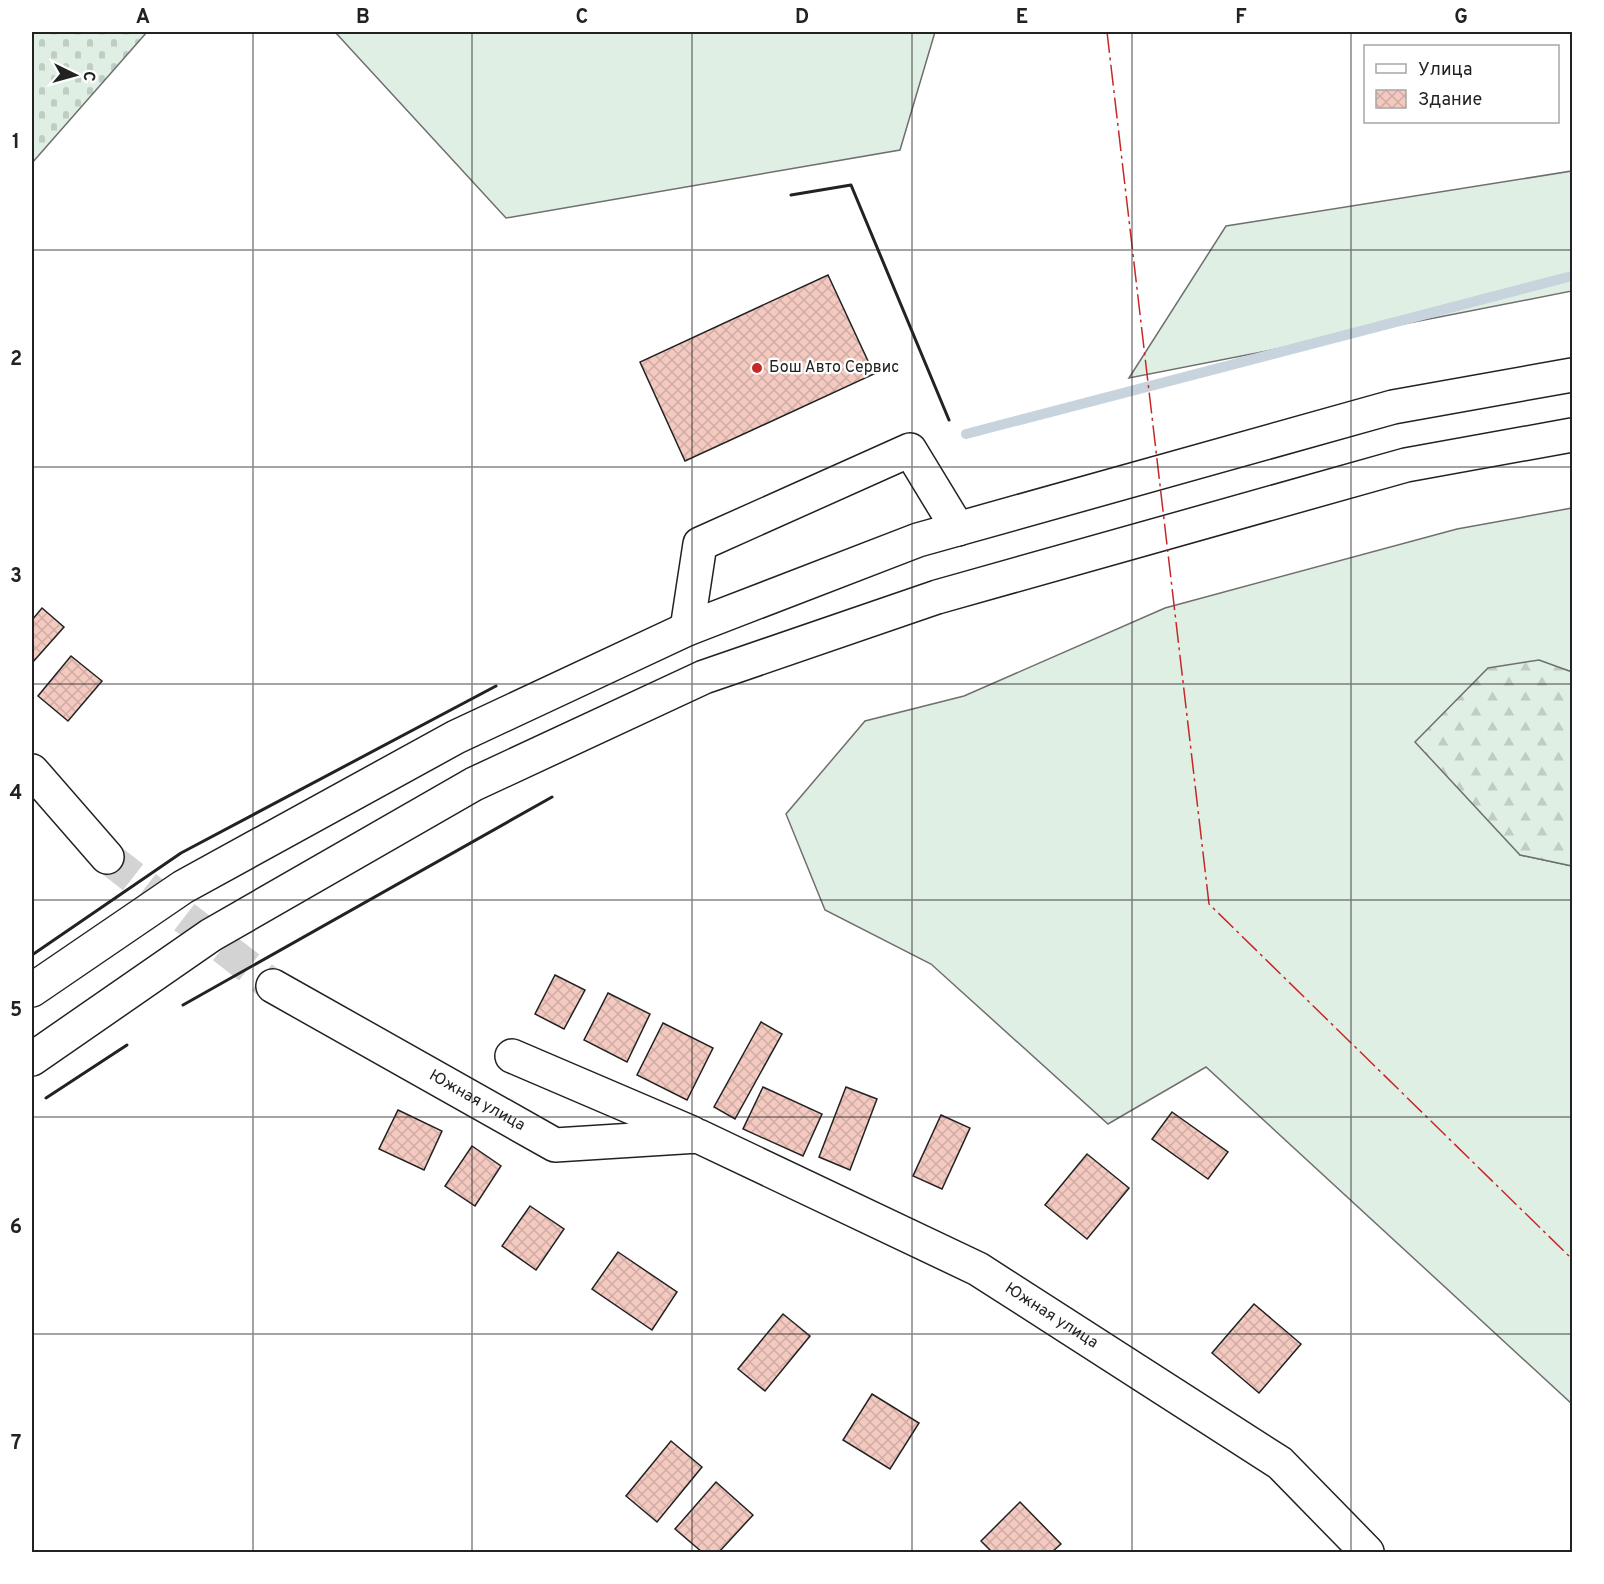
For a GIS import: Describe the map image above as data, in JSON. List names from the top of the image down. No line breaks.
{"streets":{"main road":["Южная улица"]},"places":["Бош Авто Сервис"],"legend":["Улица","Здание"],"north":"right","grid":{"columns":["A","B","C","D","E","F","G"],"rows":["1","2","3","4","5","6","7"]}}
